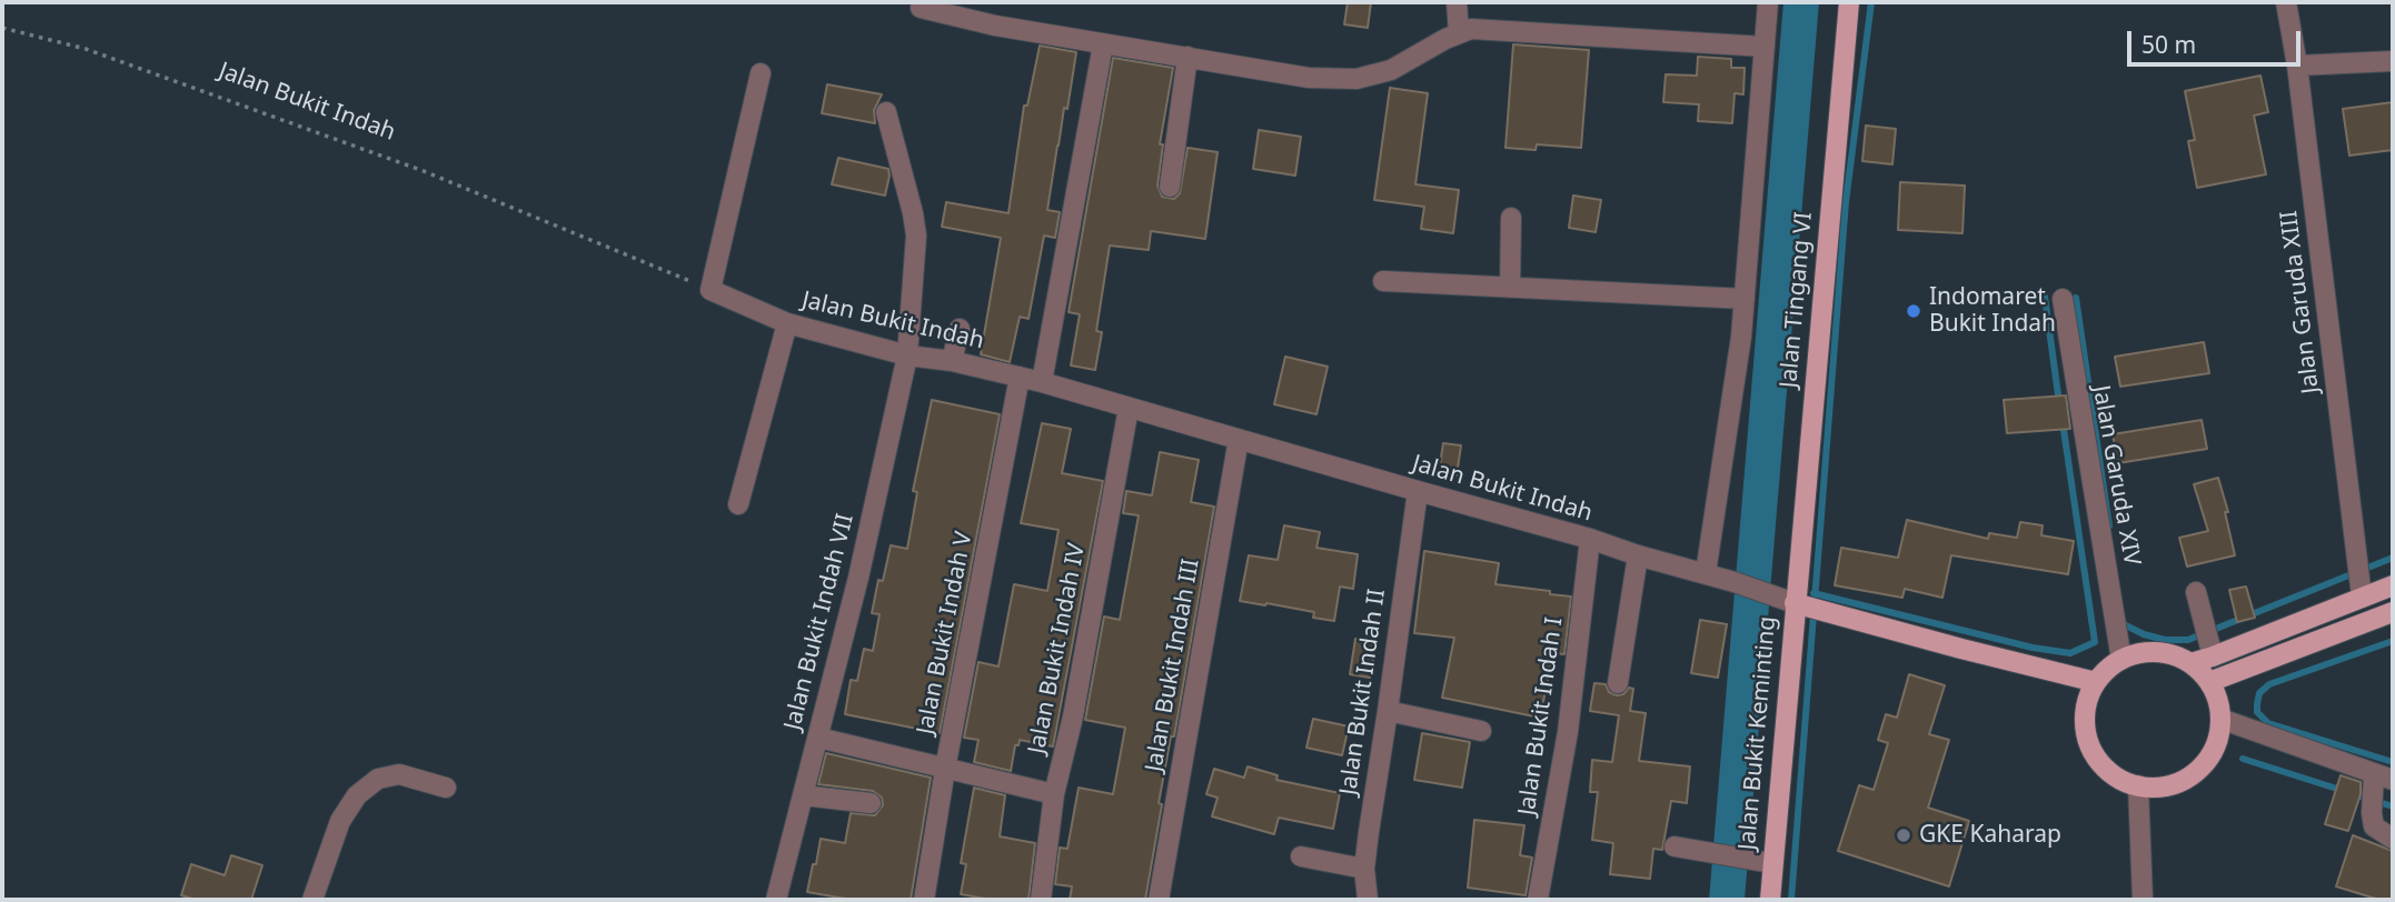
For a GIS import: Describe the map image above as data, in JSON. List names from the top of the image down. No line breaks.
{"streets":{"main road":["Jalan Tingang VI","Jalan Bukit Keminting"],"street":["Jalan Bukit Indah","Jalan Garuda XIII","Jalan Garuda XIV","Jalan Bukit Indah VII","Jalan Bukit Indah V","Jalan Bukit Indah IV","Jalan Bukit Indah III","Jalan Bukit Indah II","Jalan Bukit Indah I"]},"crossings":[["Jalan Bukit Indah","Jalan Tingang VI"],["Jalan Bukit Indah","Jalan Bukit Indah VII"],["Jalan Bukit Indah","Jalan Bukit Indah V"],["Jalan Bukit Indah","Jalan Bukit Indah IV"],["Jalan Bukit Indah","Jalan Bukit Indah III"],["Jalan Bukit Indah","Jalan Bukit Indah II"],["Jalan Bukit Indah","Jalan Bukit Indah I"],["Jalan Bukit Indah","Jalan Bukit Keminting"],["Jalan Tingang VI","Jalan Bukit Keminting"],["Jalan Garuda XIV","Jalan Bukit Keminting"]],"places":["Indomaret Bukit Indah","GKE Kaharap"],"scale_bar":"50 m"}
